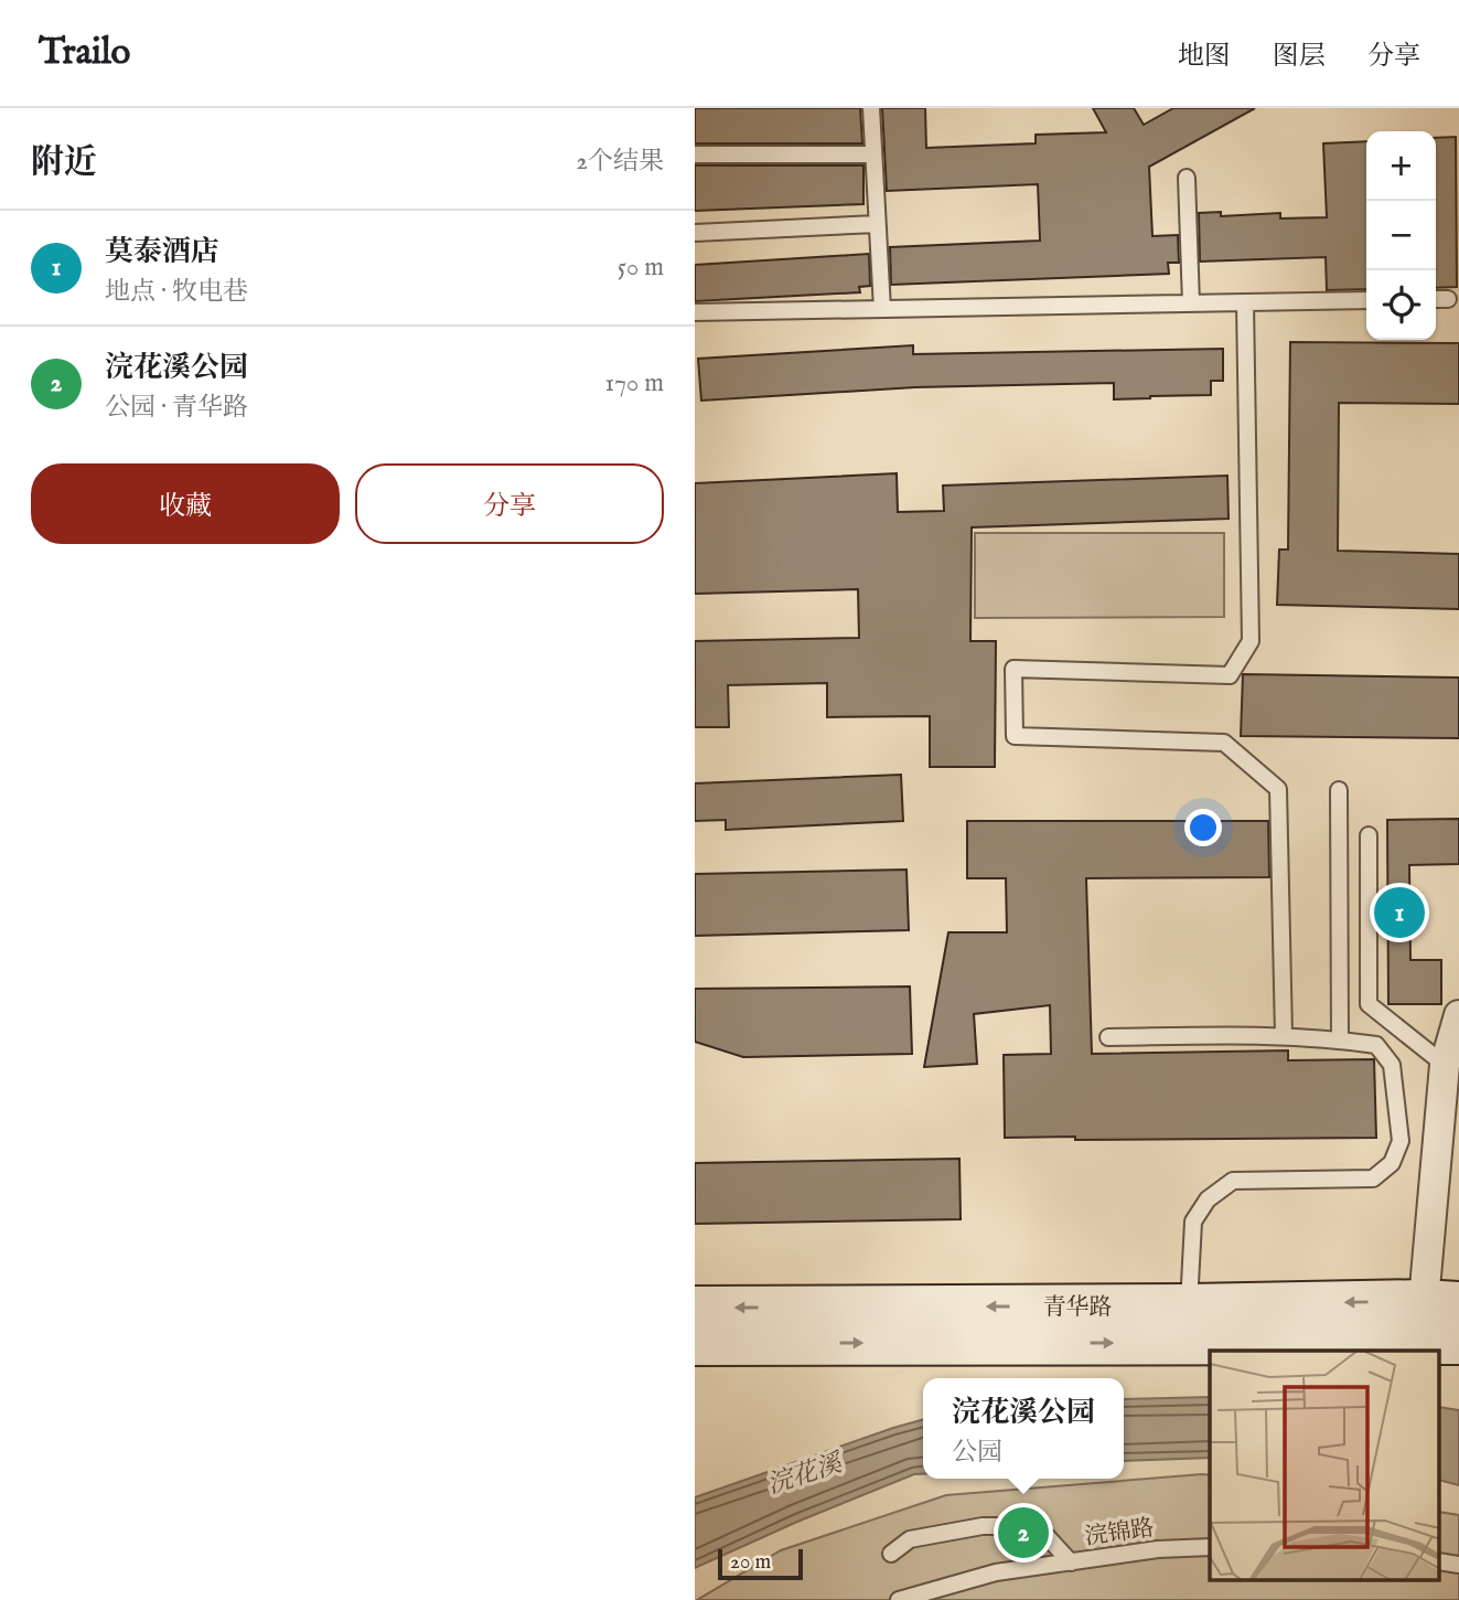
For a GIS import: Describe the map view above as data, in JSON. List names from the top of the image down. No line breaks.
{"streets":{"main road":["青华路"],"lane":["浣锦路"]},"water":["浣花溪"],"scale_bar":"20 m","page":{"header":"Trailo","nav":["地图","图层","分享"],"heading":["附近","2个结果"],"map_buttons":["+","−"],"list":[{"mark":"1","name":"莫泰酒店","note":"地点 · 牧电巷","value":"50 m"},{"mark":"2","name":"浣花溪公园","note":"公园 · 青华路","value":"170 m"}],"buttons":["收藏","分享"],"pins":["1","2"],"popup":["浣花溪公园","公园"],"scale":"20 m"}}
